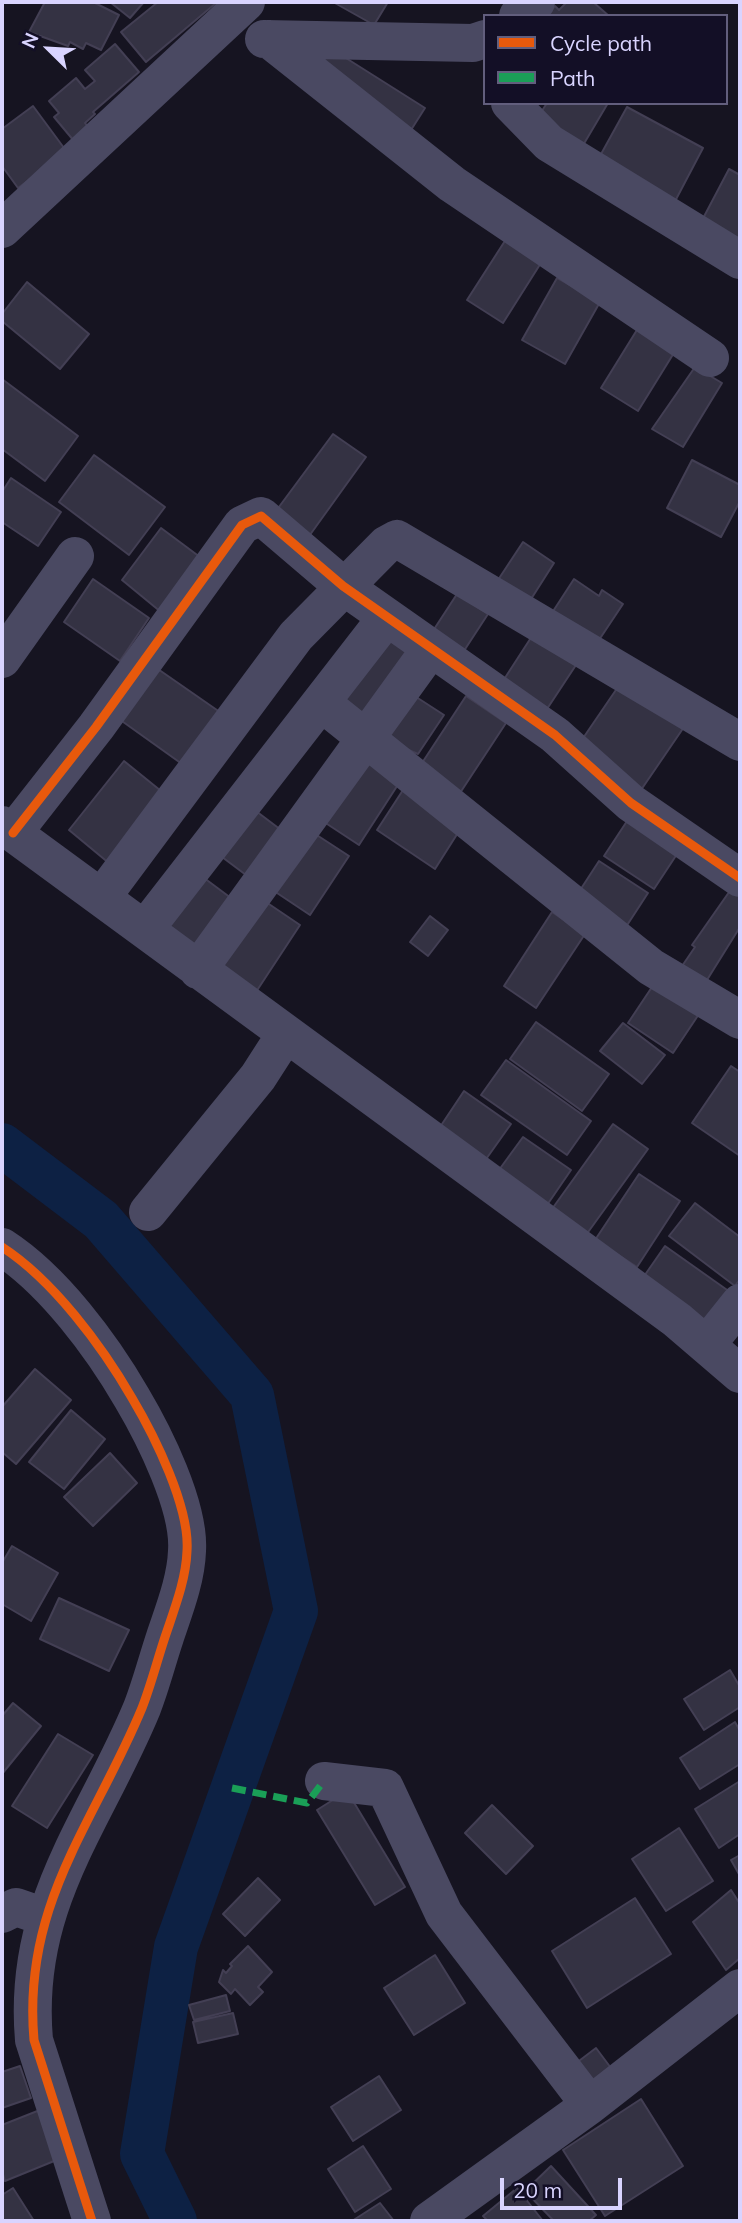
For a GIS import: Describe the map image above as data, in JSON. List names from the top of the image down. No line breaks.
{"legend":["Cycle path","Path"],"scale_bar":"20 m","north":"top left"}
